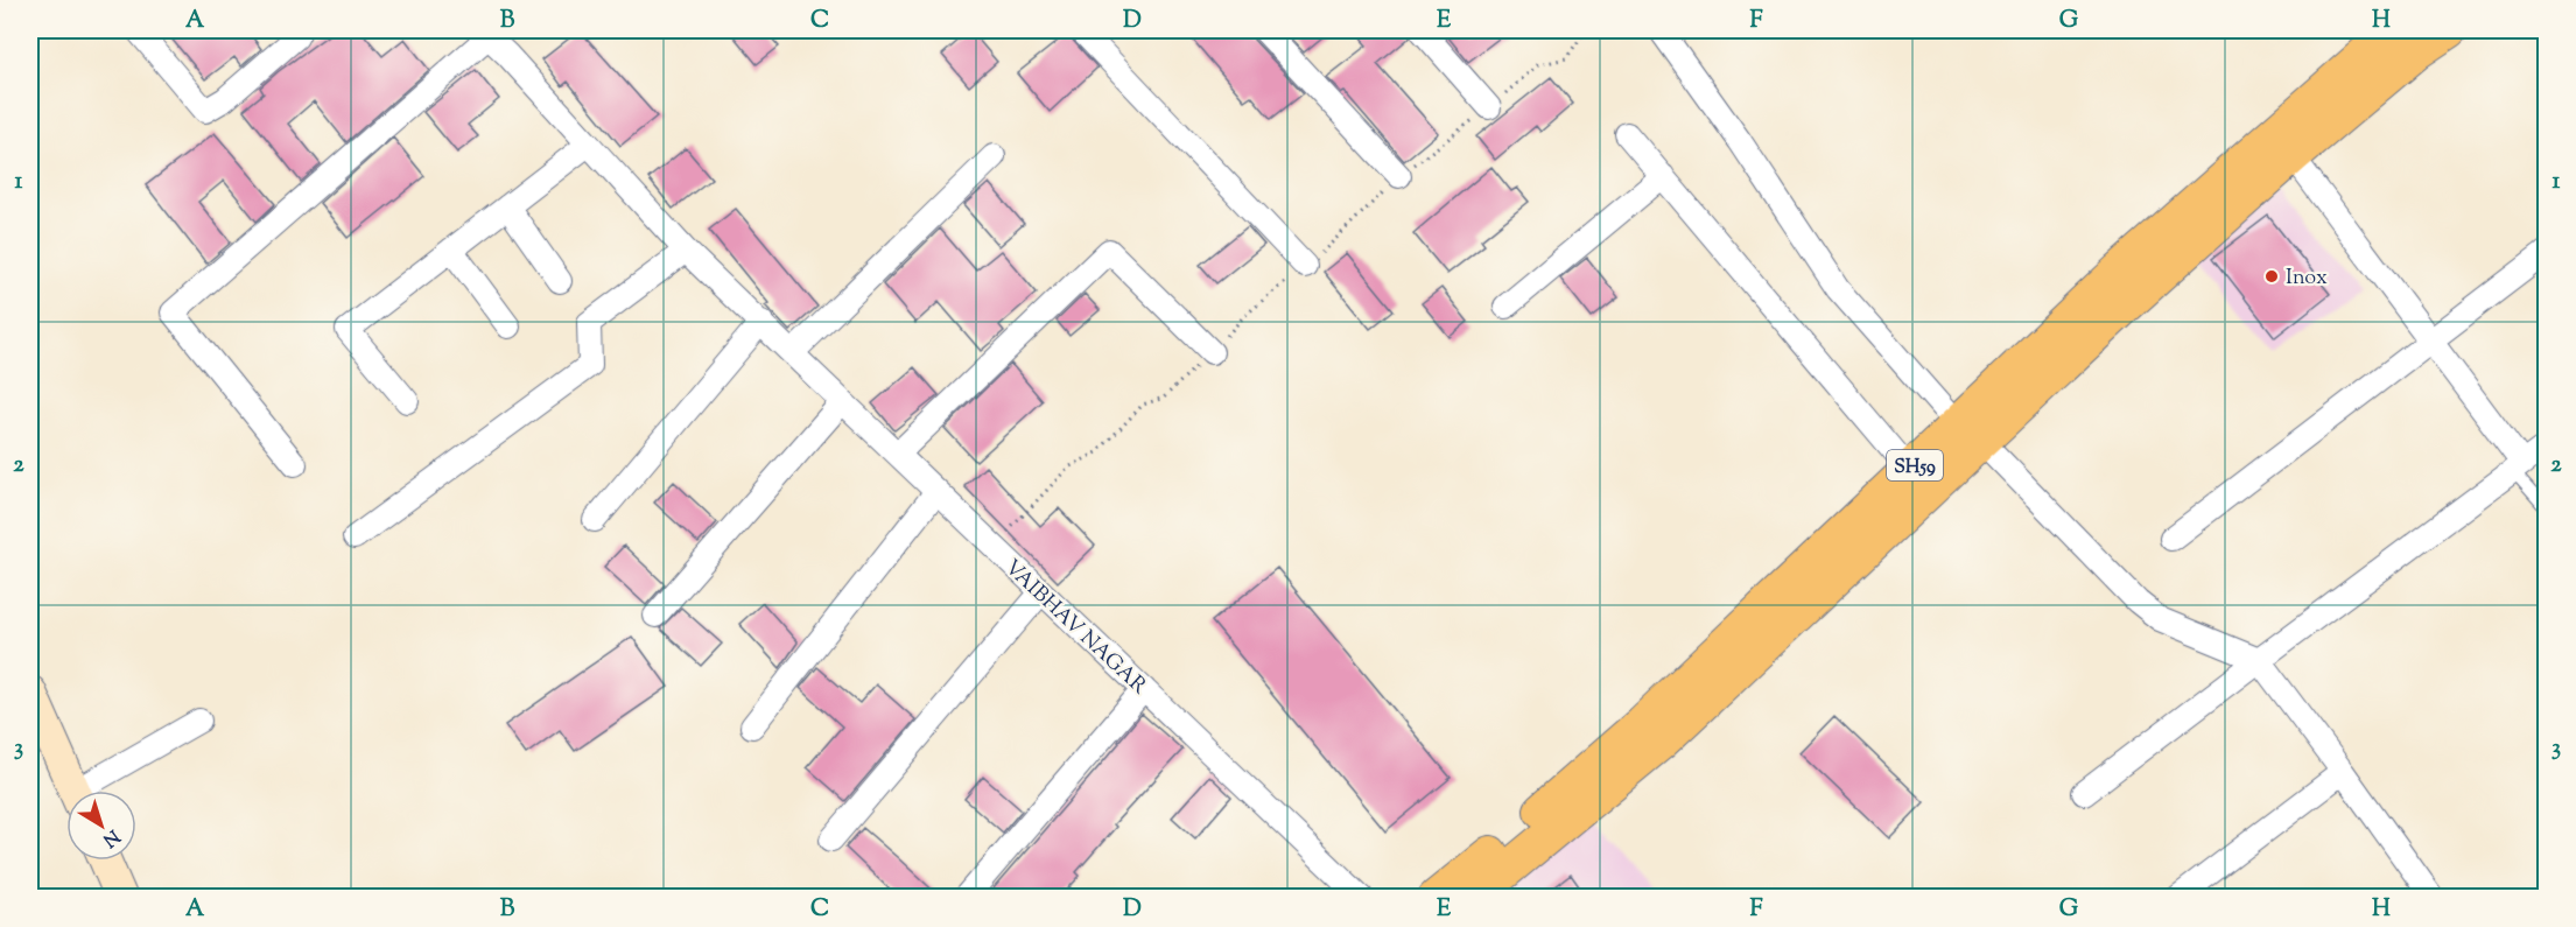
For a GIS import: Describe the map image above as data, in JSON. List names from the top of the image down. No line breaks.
{"streets":{"main road":["SH59"],"street":["VAIBHAV NAGAR"]},"places":["Inox"],"north":"bottom right","grid":{"columns":["A","B","C","D","E","F","G","H"],"rows":["1","2","3"]}}
